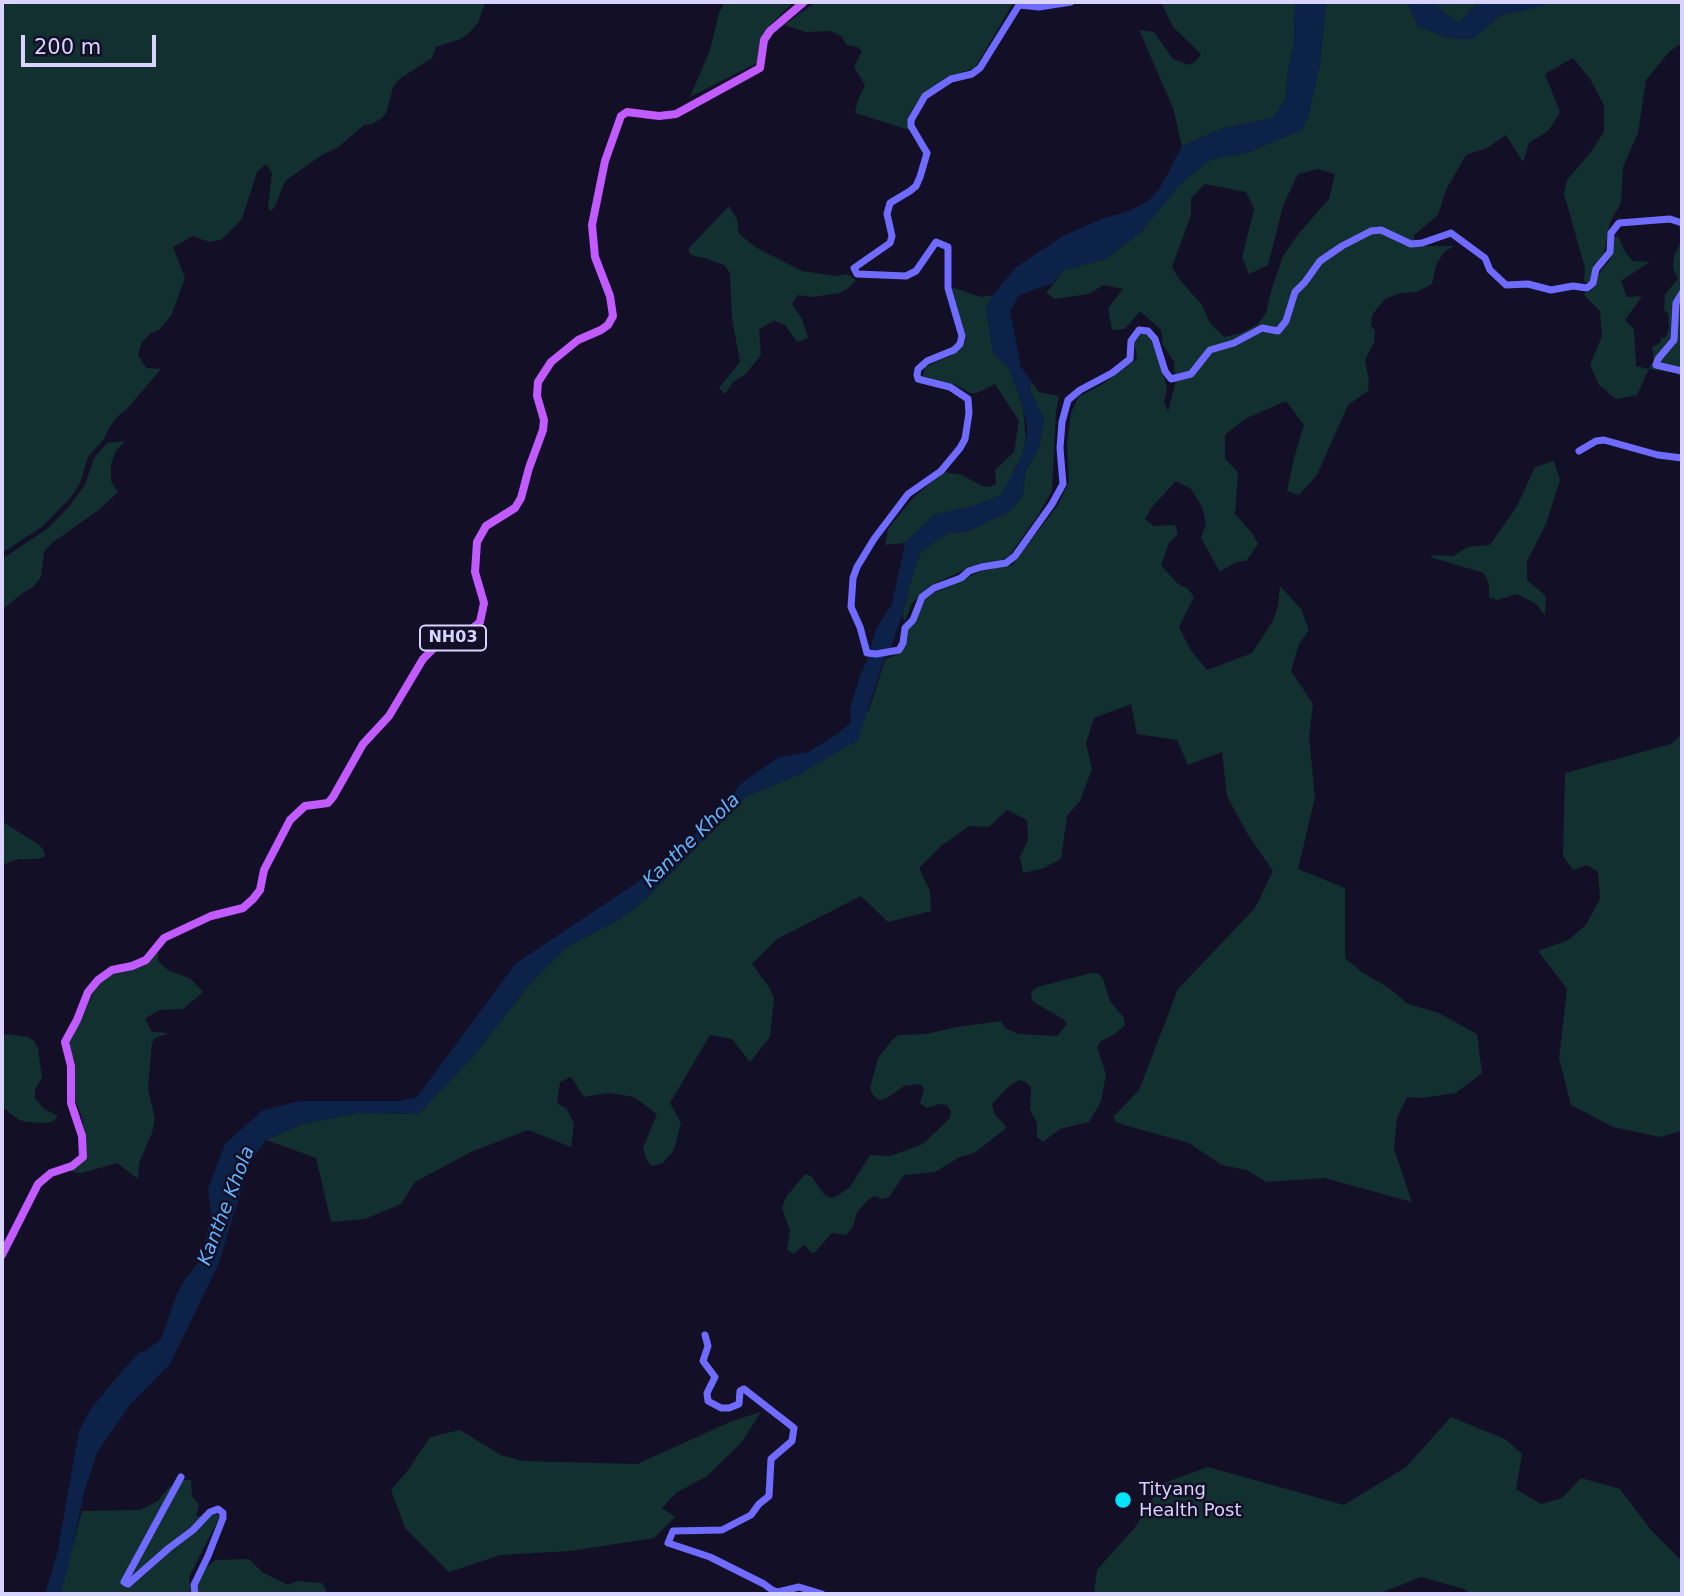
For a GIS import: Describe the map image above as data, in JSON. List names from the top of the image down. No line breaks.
{"streets":{"main road":["NH03"]},"water":["Kanthe Khola"],"places":["Tityang Health Post"],"scale_bar":"200 m"}
